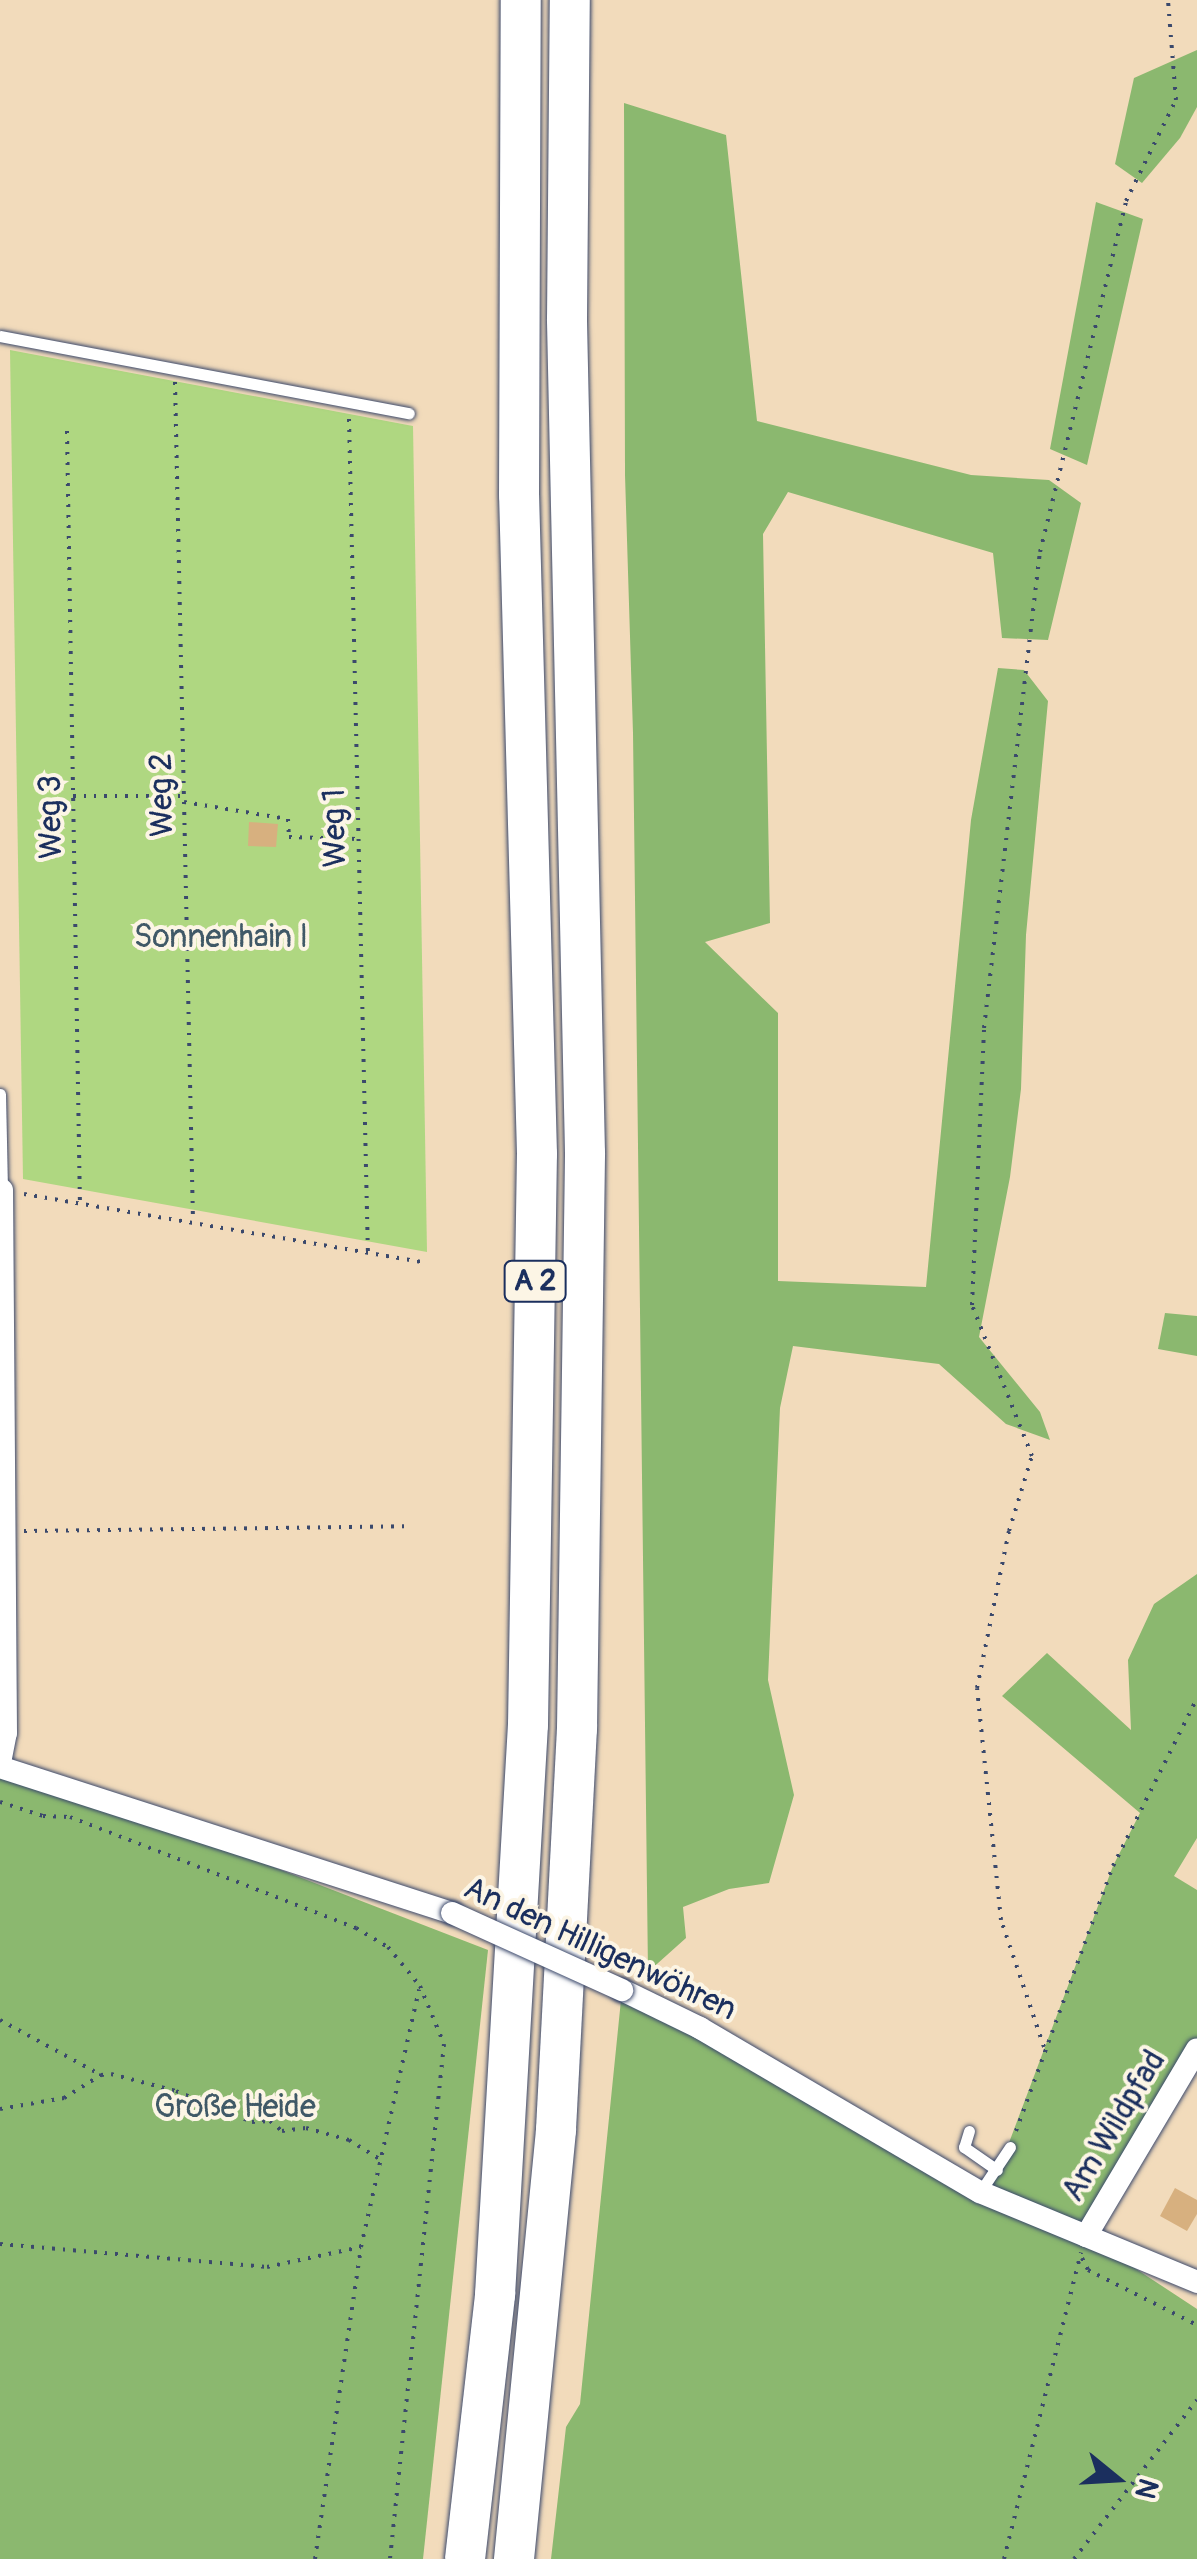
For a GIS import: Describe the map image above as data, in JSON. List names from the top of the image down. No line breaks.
{"streets":{"highway":["A 2"],"street":["An den Hilligenwöhren","Am Wildpfad"],"path":["Weg 2","Weg 3","Weg 1"]},"crossings":[["An den Hilligenwöhren","Am Wildpfad"]],"parks":["Sonnenhain I","Große Heide"],"north":"right"}
